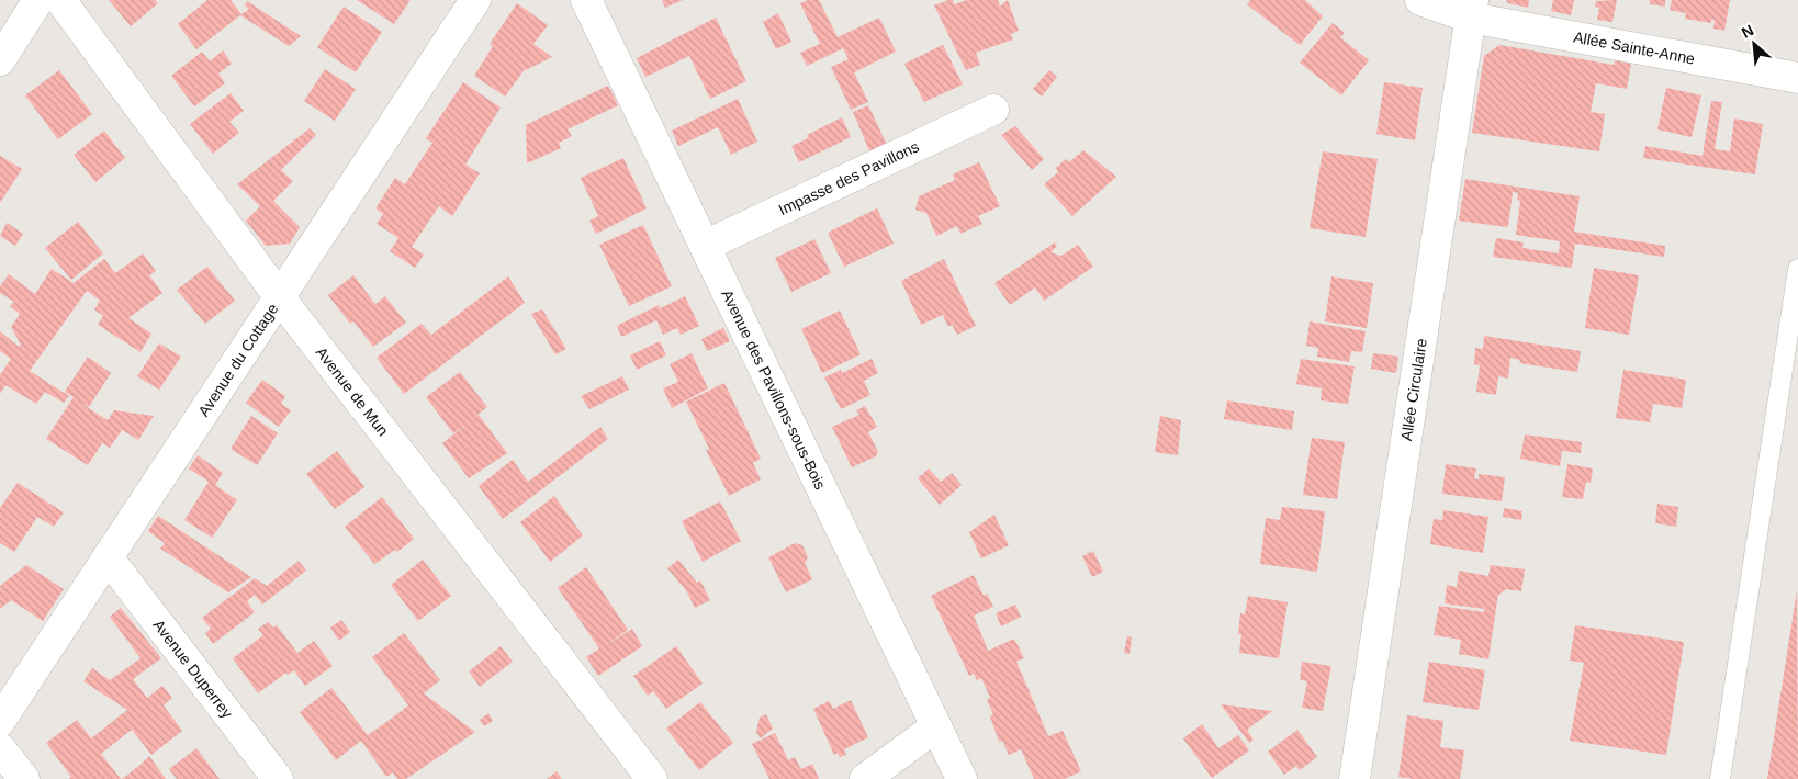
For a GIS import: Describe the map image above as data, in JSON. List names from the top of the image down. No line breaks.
{"streets":{"street":["Allée Sainte-Anne","Impasse des Pavillons","Avenue du Cottage","Avenue des Pavillons-sous-Bois","Allée Circulaire","Avenue de Mun","Avenue Duperrey"]},"crossings":[["Allée Sainte-Anne","Allée Circulaire"],["Impasse des Pavillons","Avenue des Pavillons-sous-Bois"],["Avenue du Cottage","Avenue de Mun"],["Avenue du Cottage","Avenue Duperrey"]],"north":"top left"}
